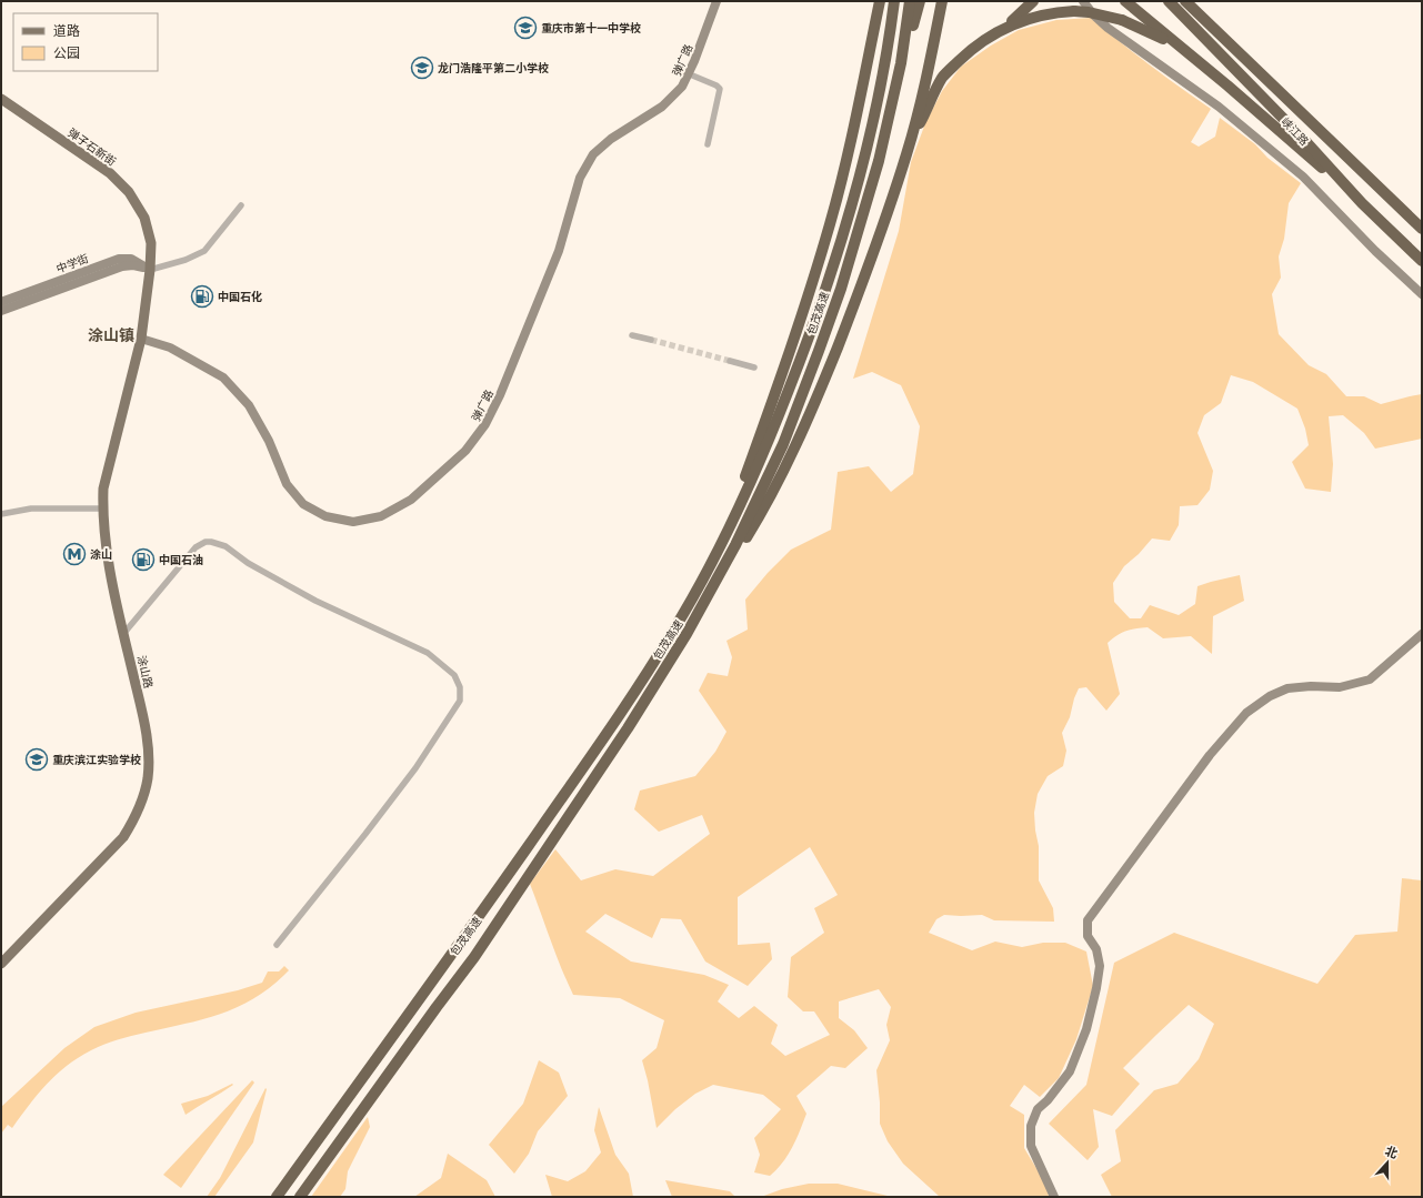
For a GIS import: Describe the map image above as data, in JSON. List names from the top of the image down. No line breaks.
{"streets":{"highway":["峡江路","包茂高速"],"main road":["弹子石新街","涂山路"],"street":["弹广路","中学街"]},"crossings":[["弹广路","弹子石新街"],["弹广路","涂山路"],["弹子石新街","中学街"],["弹子石新街","涂山路"]],"districts":["涂山镇"],"places":{"school or university":["重庆市第十一中学校","龙门浩隆平第二小学校","重庆滨江实验学校"],"fuel station":["中国石化","中国石油"],"metro station":["涂山"]},"legend":["道路","公园"],"north":"top"}
